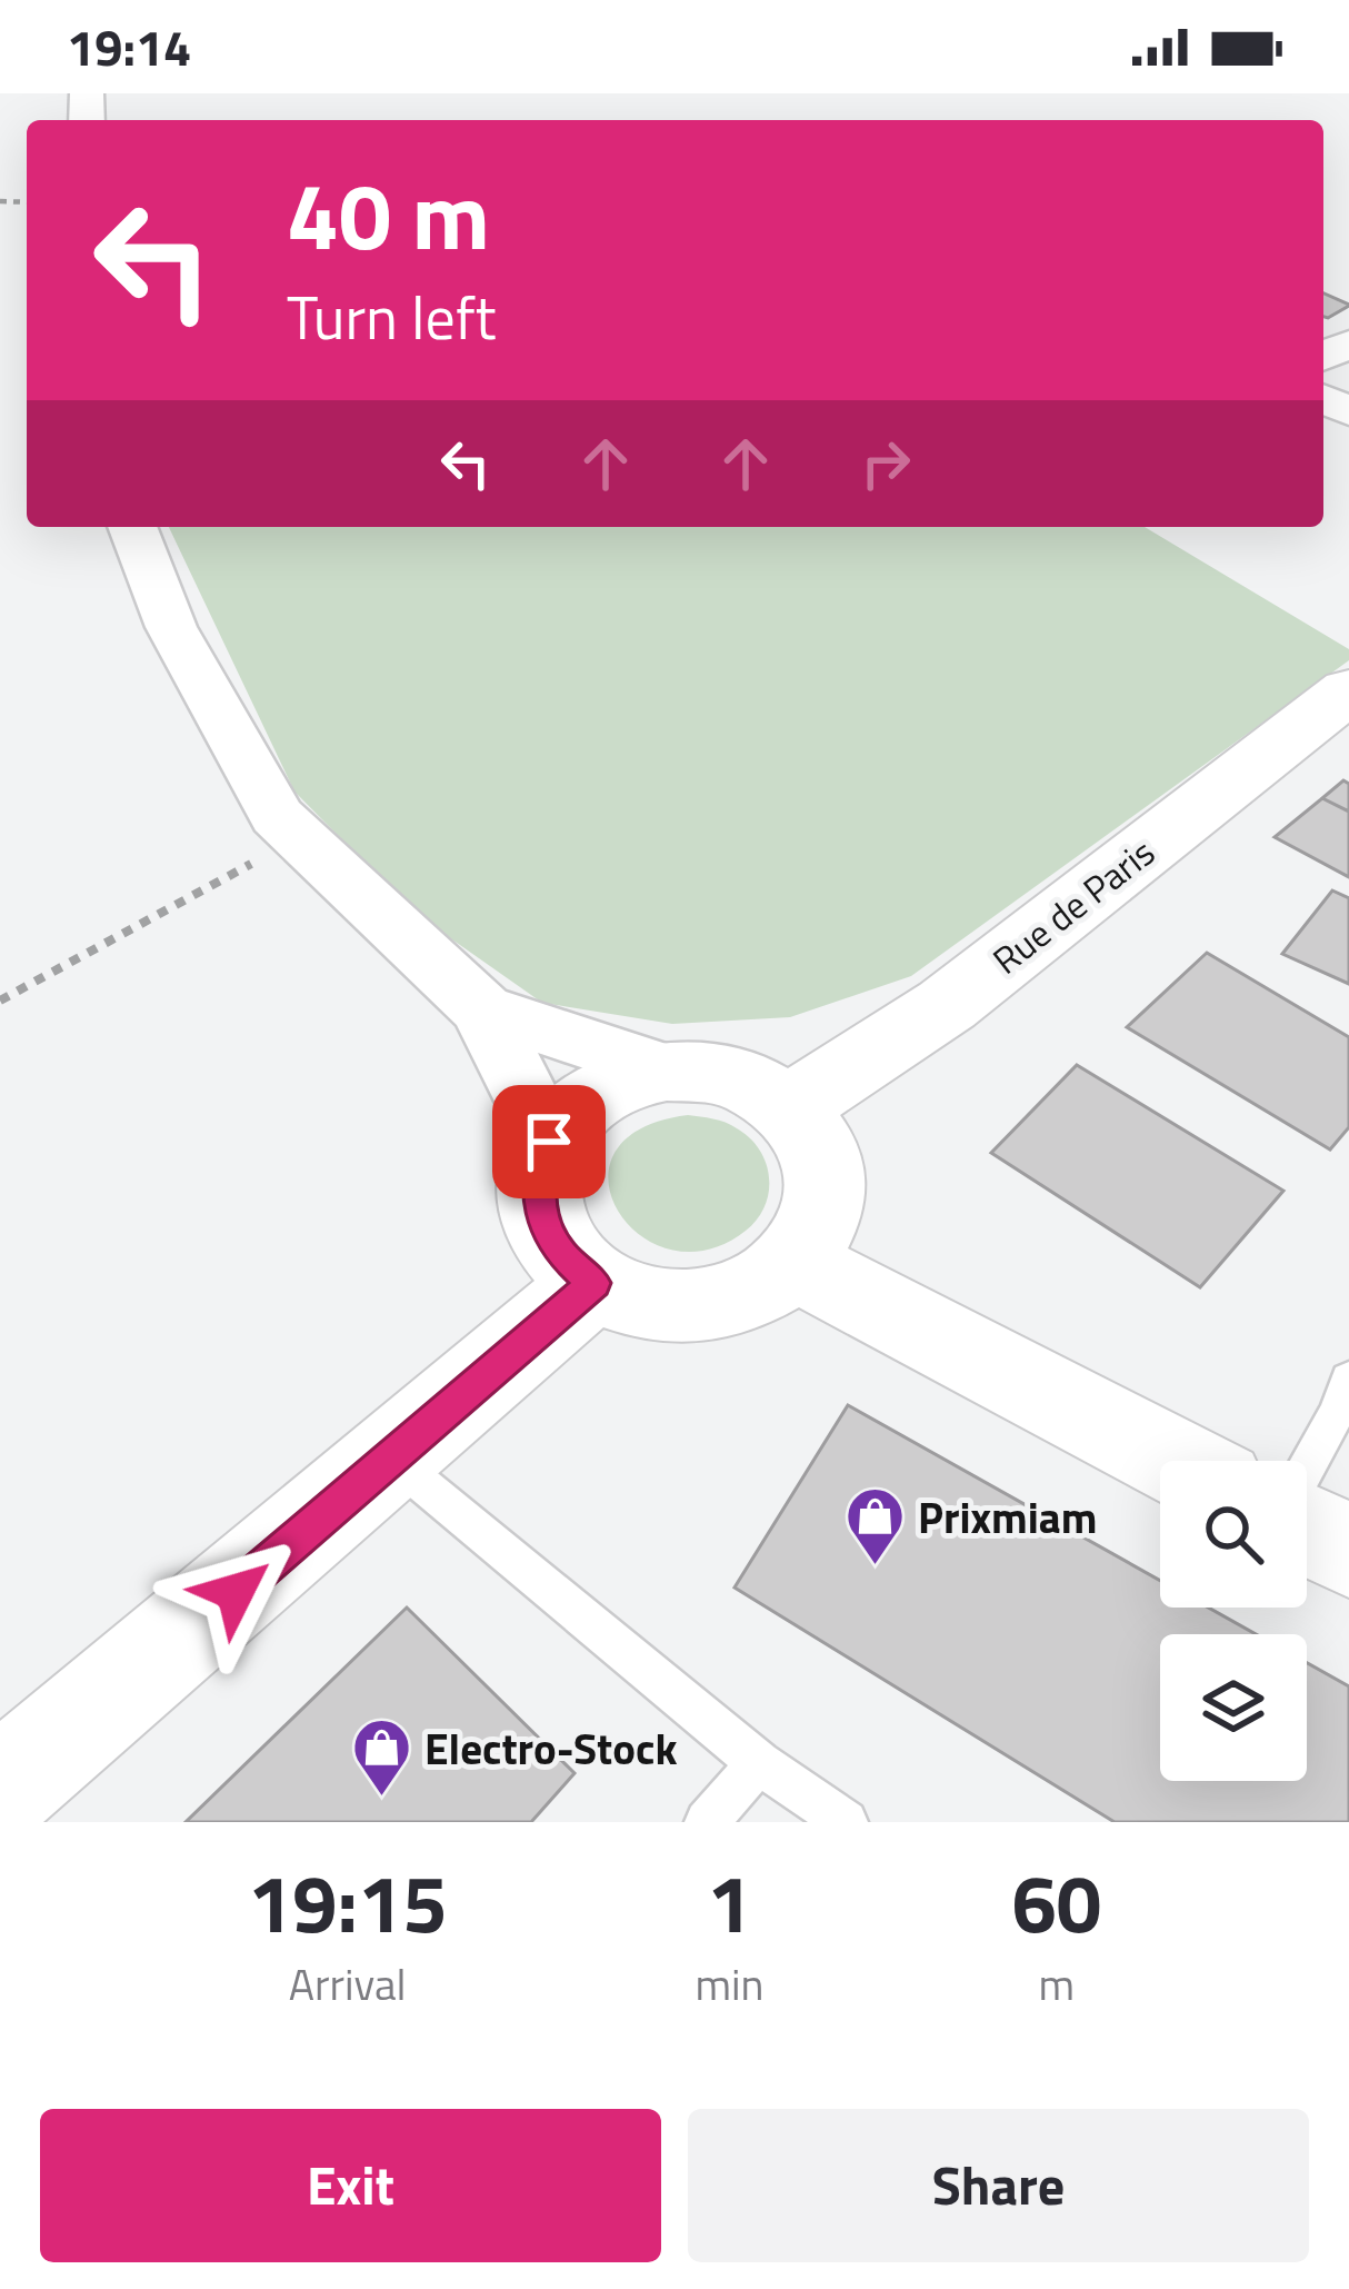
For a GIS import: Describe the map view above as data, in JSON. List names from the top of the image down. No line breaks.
{"streets":{"street":["Rue de Paris"]},"places":{"shop":["Prixmiam","Electro-Stock"]},"page":{"status":"19:14","turn":["40 m","Turn left"],"eta":["19:15","Arrival","1","min","60","m"],"buttons":["Exit","Share"]}}
